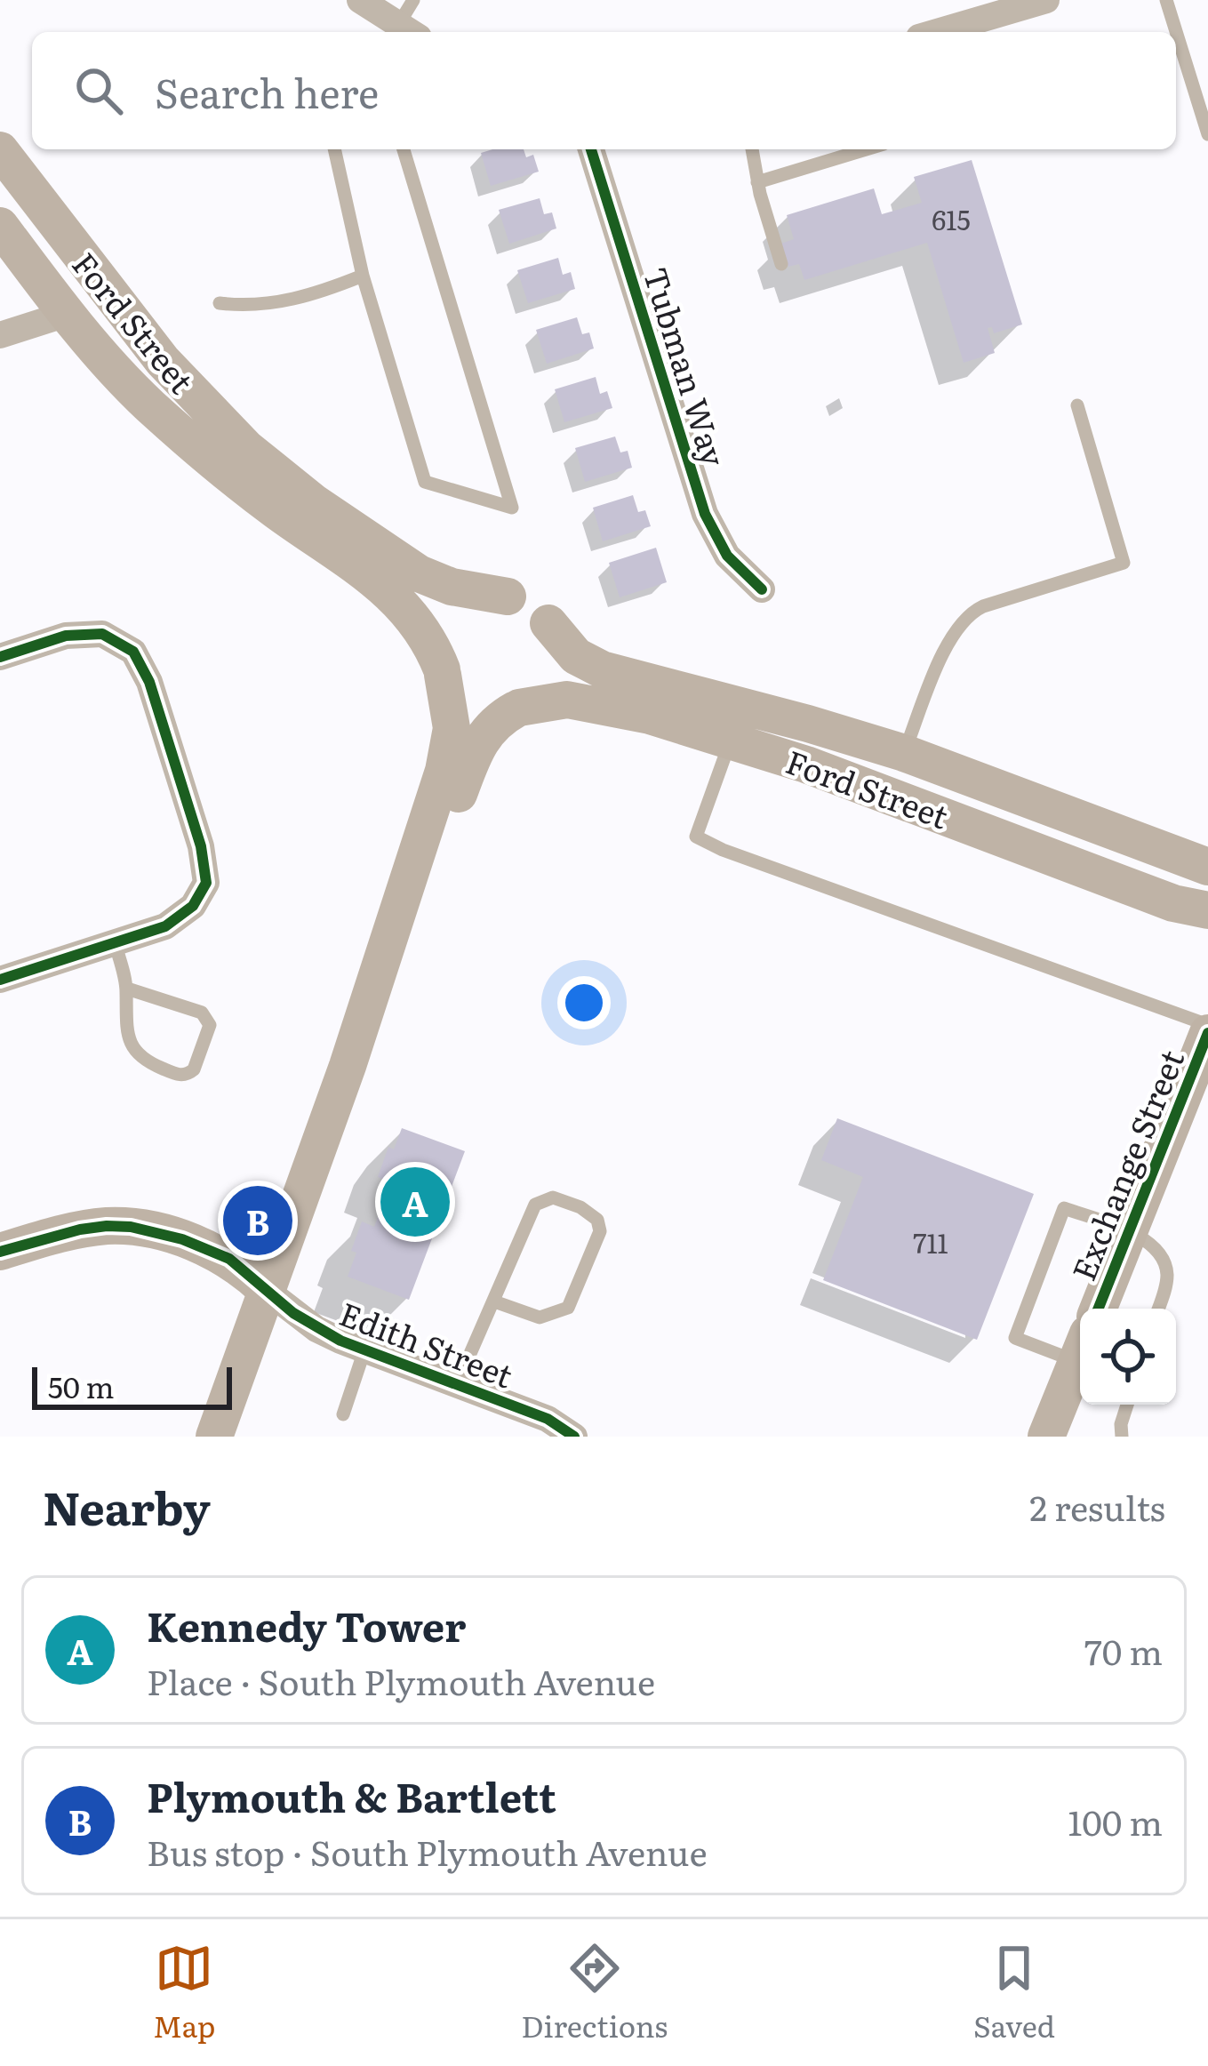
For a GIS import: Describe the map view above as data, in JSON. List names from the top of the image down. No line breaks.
{"streets":{"main road":["Ford Street","Exchange Street"],"street":["Tubman Way","Edith Street"]},"house_numbers":["615","711"],"scale_bar":"50 m","page":{"search":"Search here","pins":["A","B"],"scale":"50 m","heading":["Nearby","2 results"],"list":[{"mark":"A","name":"Kennedy Tower","note":"Place · South Plymouth Avenue","value":"70 m"},{"mark":"B","name":"Plymouth & Bartlett","note":"Bus stop · South Plymouth Avenue","value":"100 m"}],"nav":["Map","Directions","Saved"]}}
